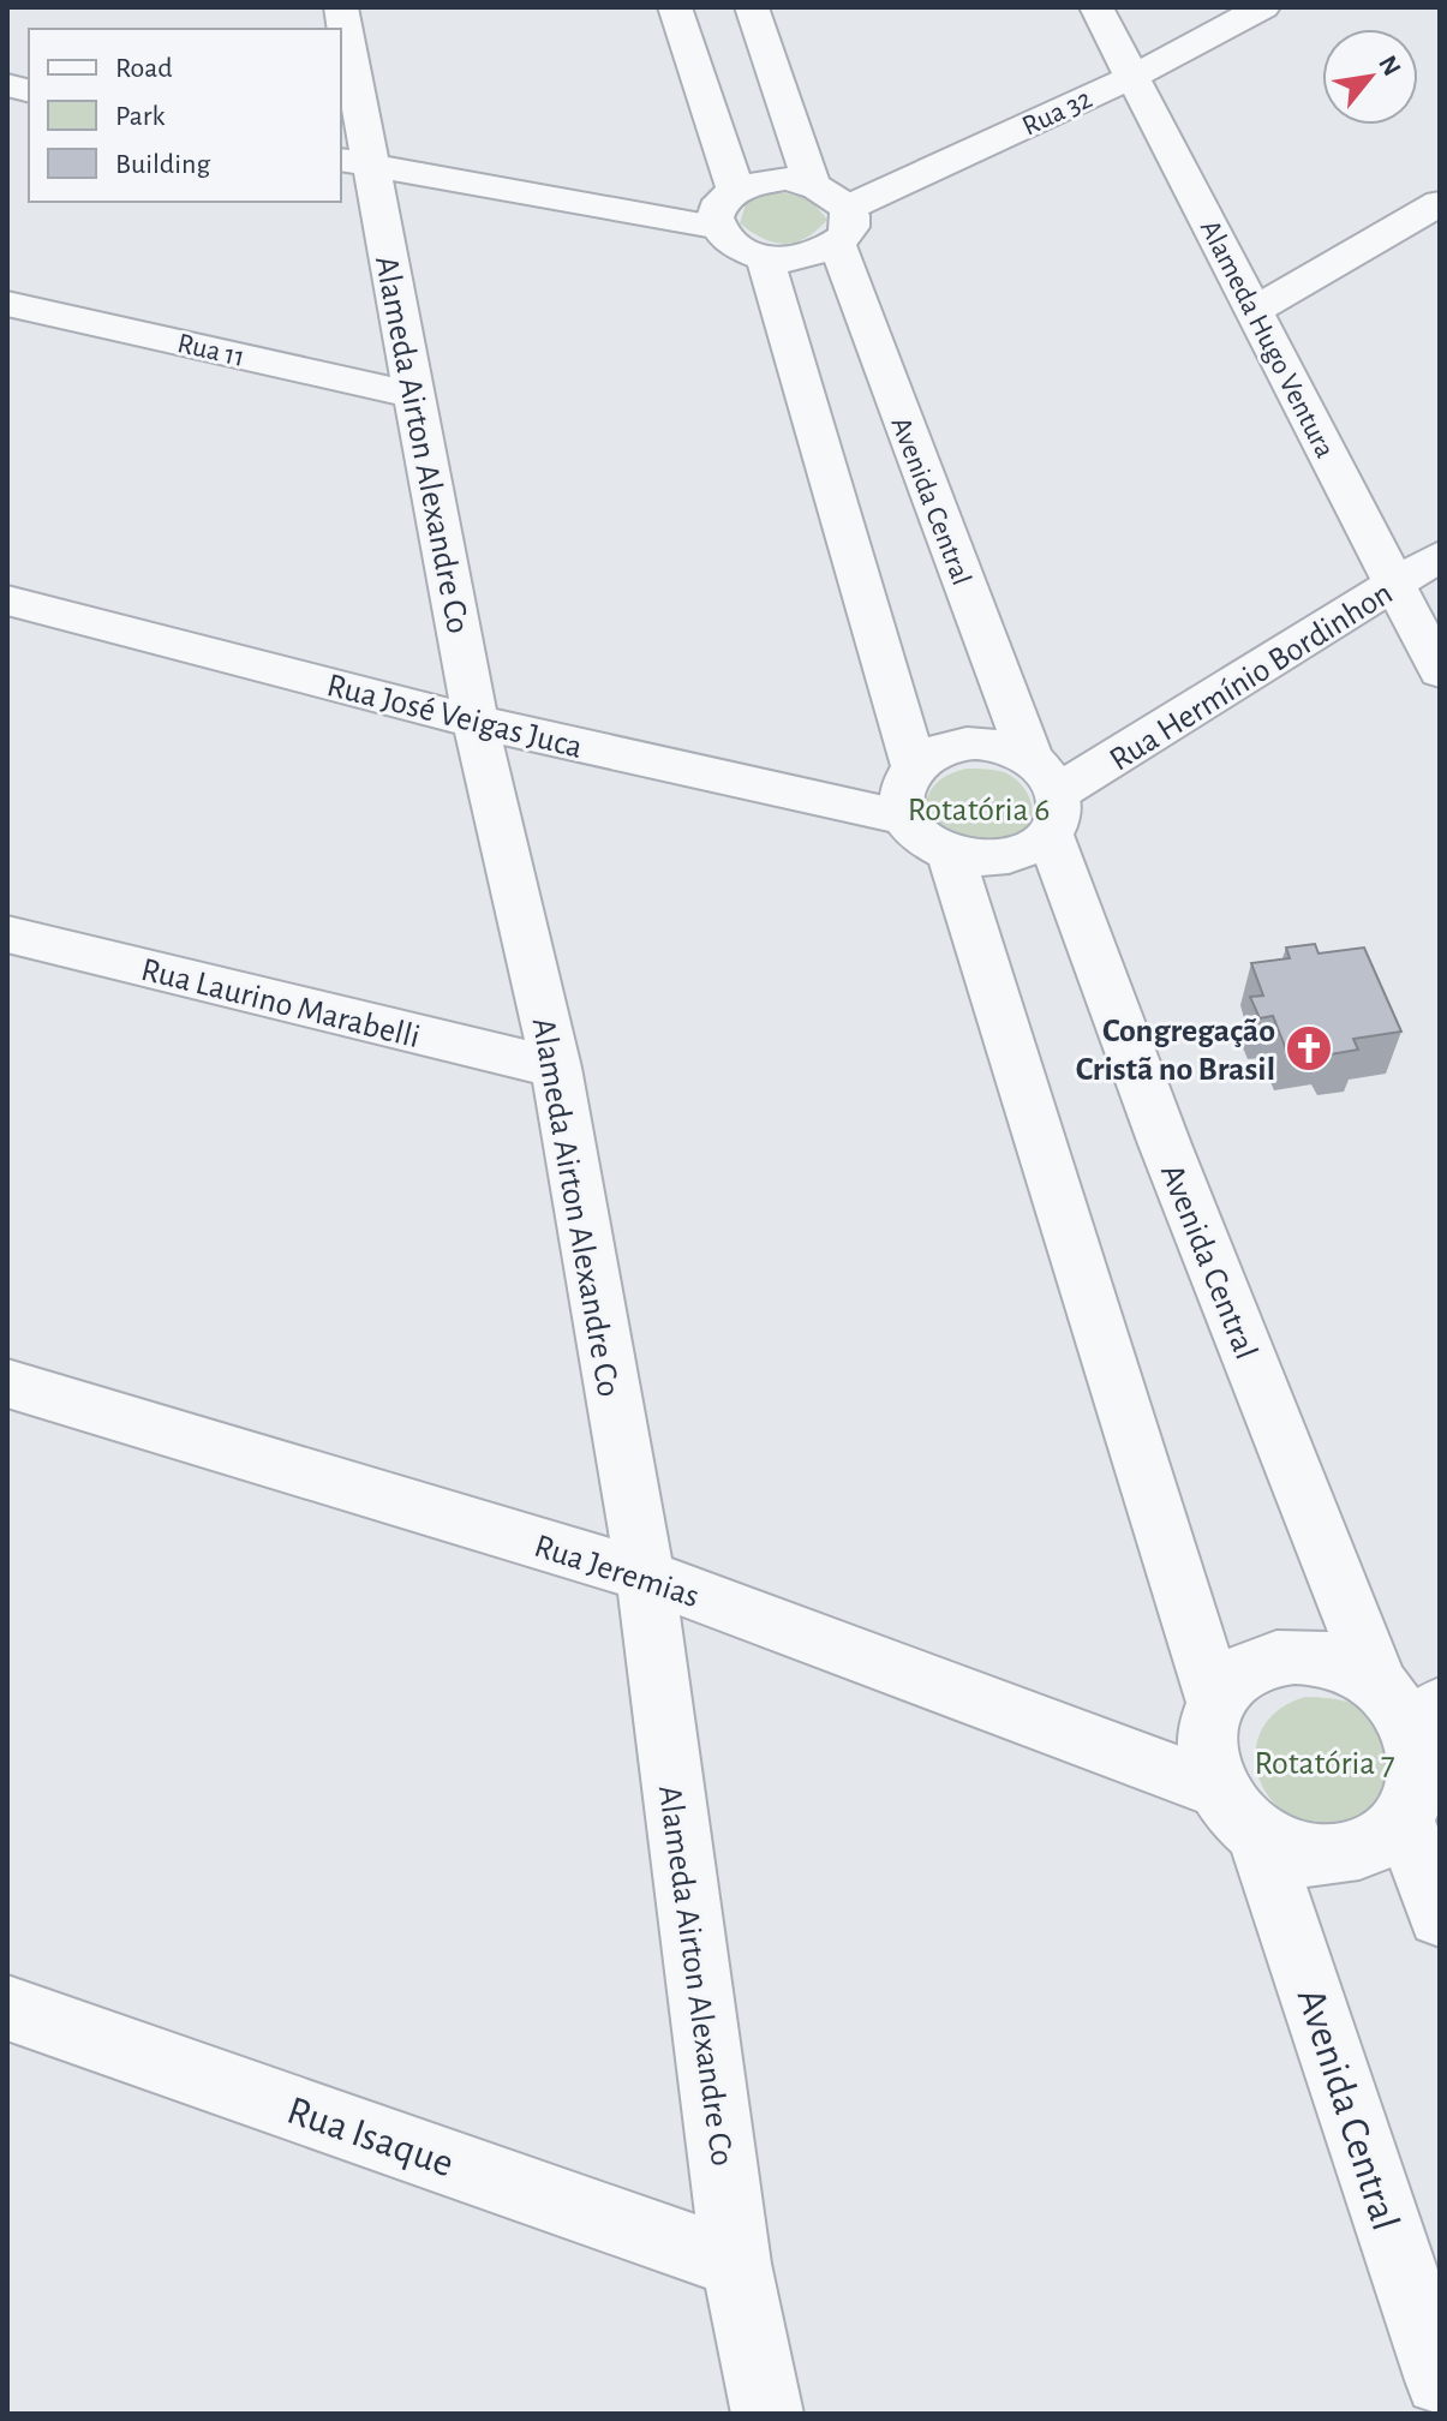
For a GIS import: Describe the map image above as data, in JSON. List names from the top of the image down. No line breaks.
{"streets":{"street":["Rua 32","Alameda Hugo Ventura","Rua 11","Alameda Airton Alexandre Co","Avenida Central","Rua Hermínio Bordinhon","Rua José Veigas Juca","Rua Laurino Marabelli","Rua Jeremias","Rua Isaque"]},"crossings":[["Rua 32","Alameda Hugo Ventura"],["Rua 32","Avenida Central"],["Alameda Hugo Ventura","Rua Hermínio Bordinhon"],["Rua 11","Alameda Airton Alexandre Co"],["Alameda Airton Alexandre Co","Rua José Veigas Juca"],["Alameda Airton Alexandre Co","Rua Laurino Marabelli"],["Alameda Airton Alexandre Co","Rua Jeremias"],["Alameda Airton Alexandre Co","Rua Isaque"],["Avenida Central","Rua Hermínio Bordinhon"],["Avenida Central","Rua José Veigas Juca"],["Avenida Central","Rua Jeremias"],["Rua Hermínio Bordinhon","Rua José Veigas Juca"]],"parks":["Rotatória 6","Rotatória 7"],"places":{"church":["Congregação Cristã no Brasil"]},"legend":["Road","Park","Building"],"north":"top right"}
